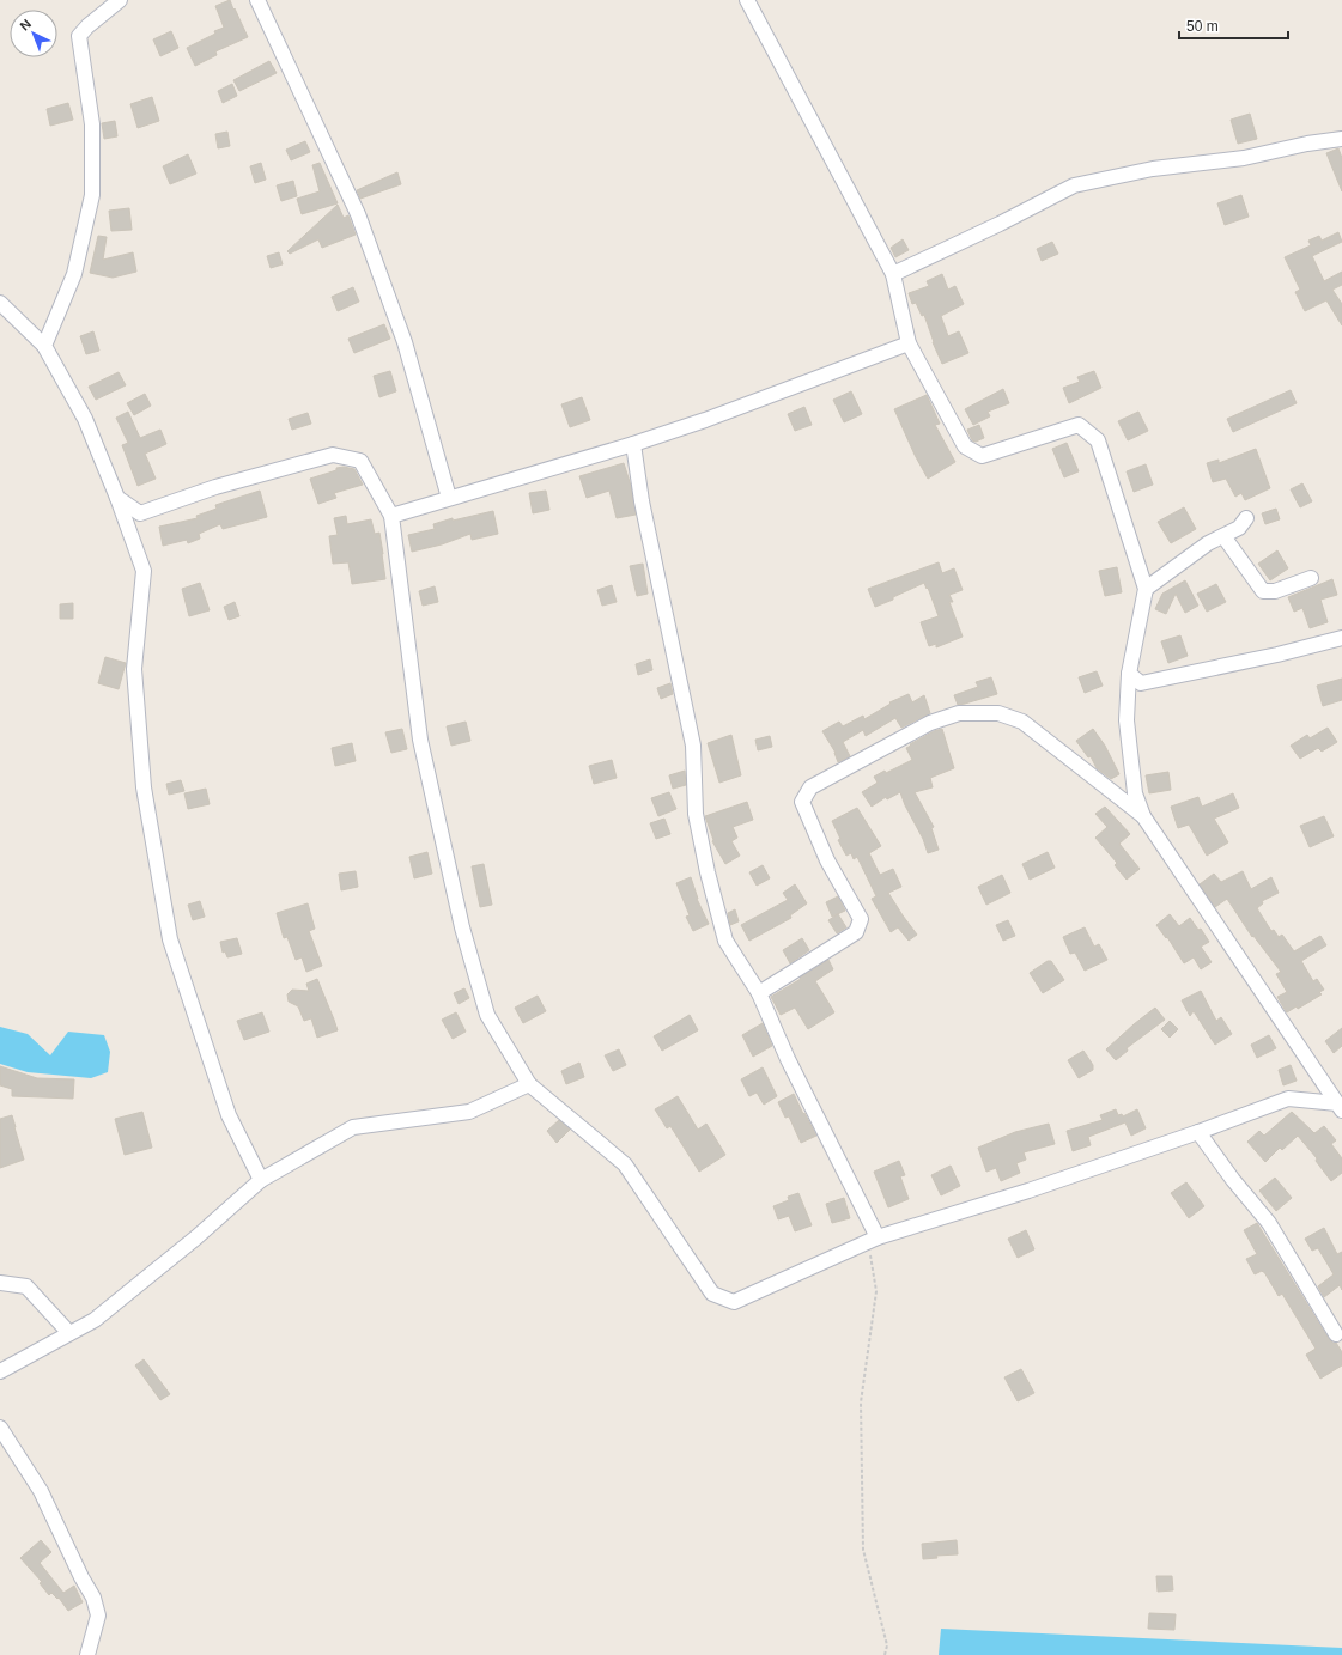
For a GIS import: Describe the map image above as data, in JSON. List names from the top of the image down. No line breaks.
{"scale_bar":"50 m","north":"top left"}
